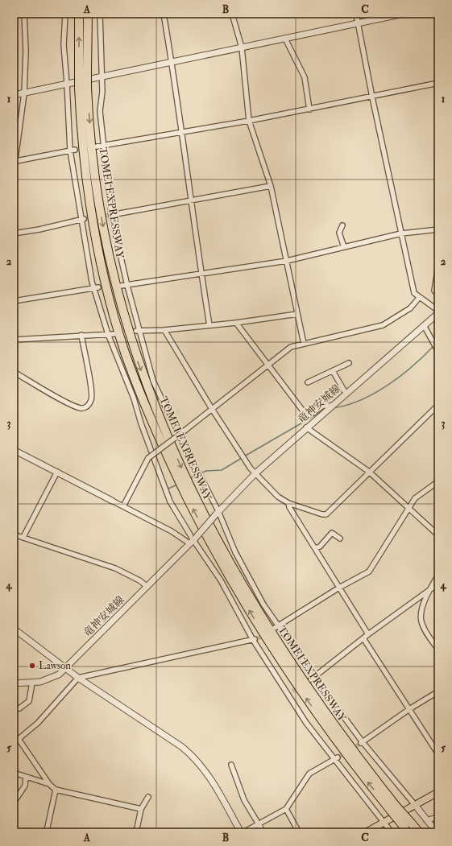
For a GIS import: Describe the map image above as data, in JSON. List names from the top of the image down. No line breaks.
{"streets":{"highway":["TOMEI EXPRESSWAY"],"street":["竜神安城線"]},"places":["Lawson"],"grid":{"columns":["A","B","C"],"rows":["1","2","3","4","5"]}}
